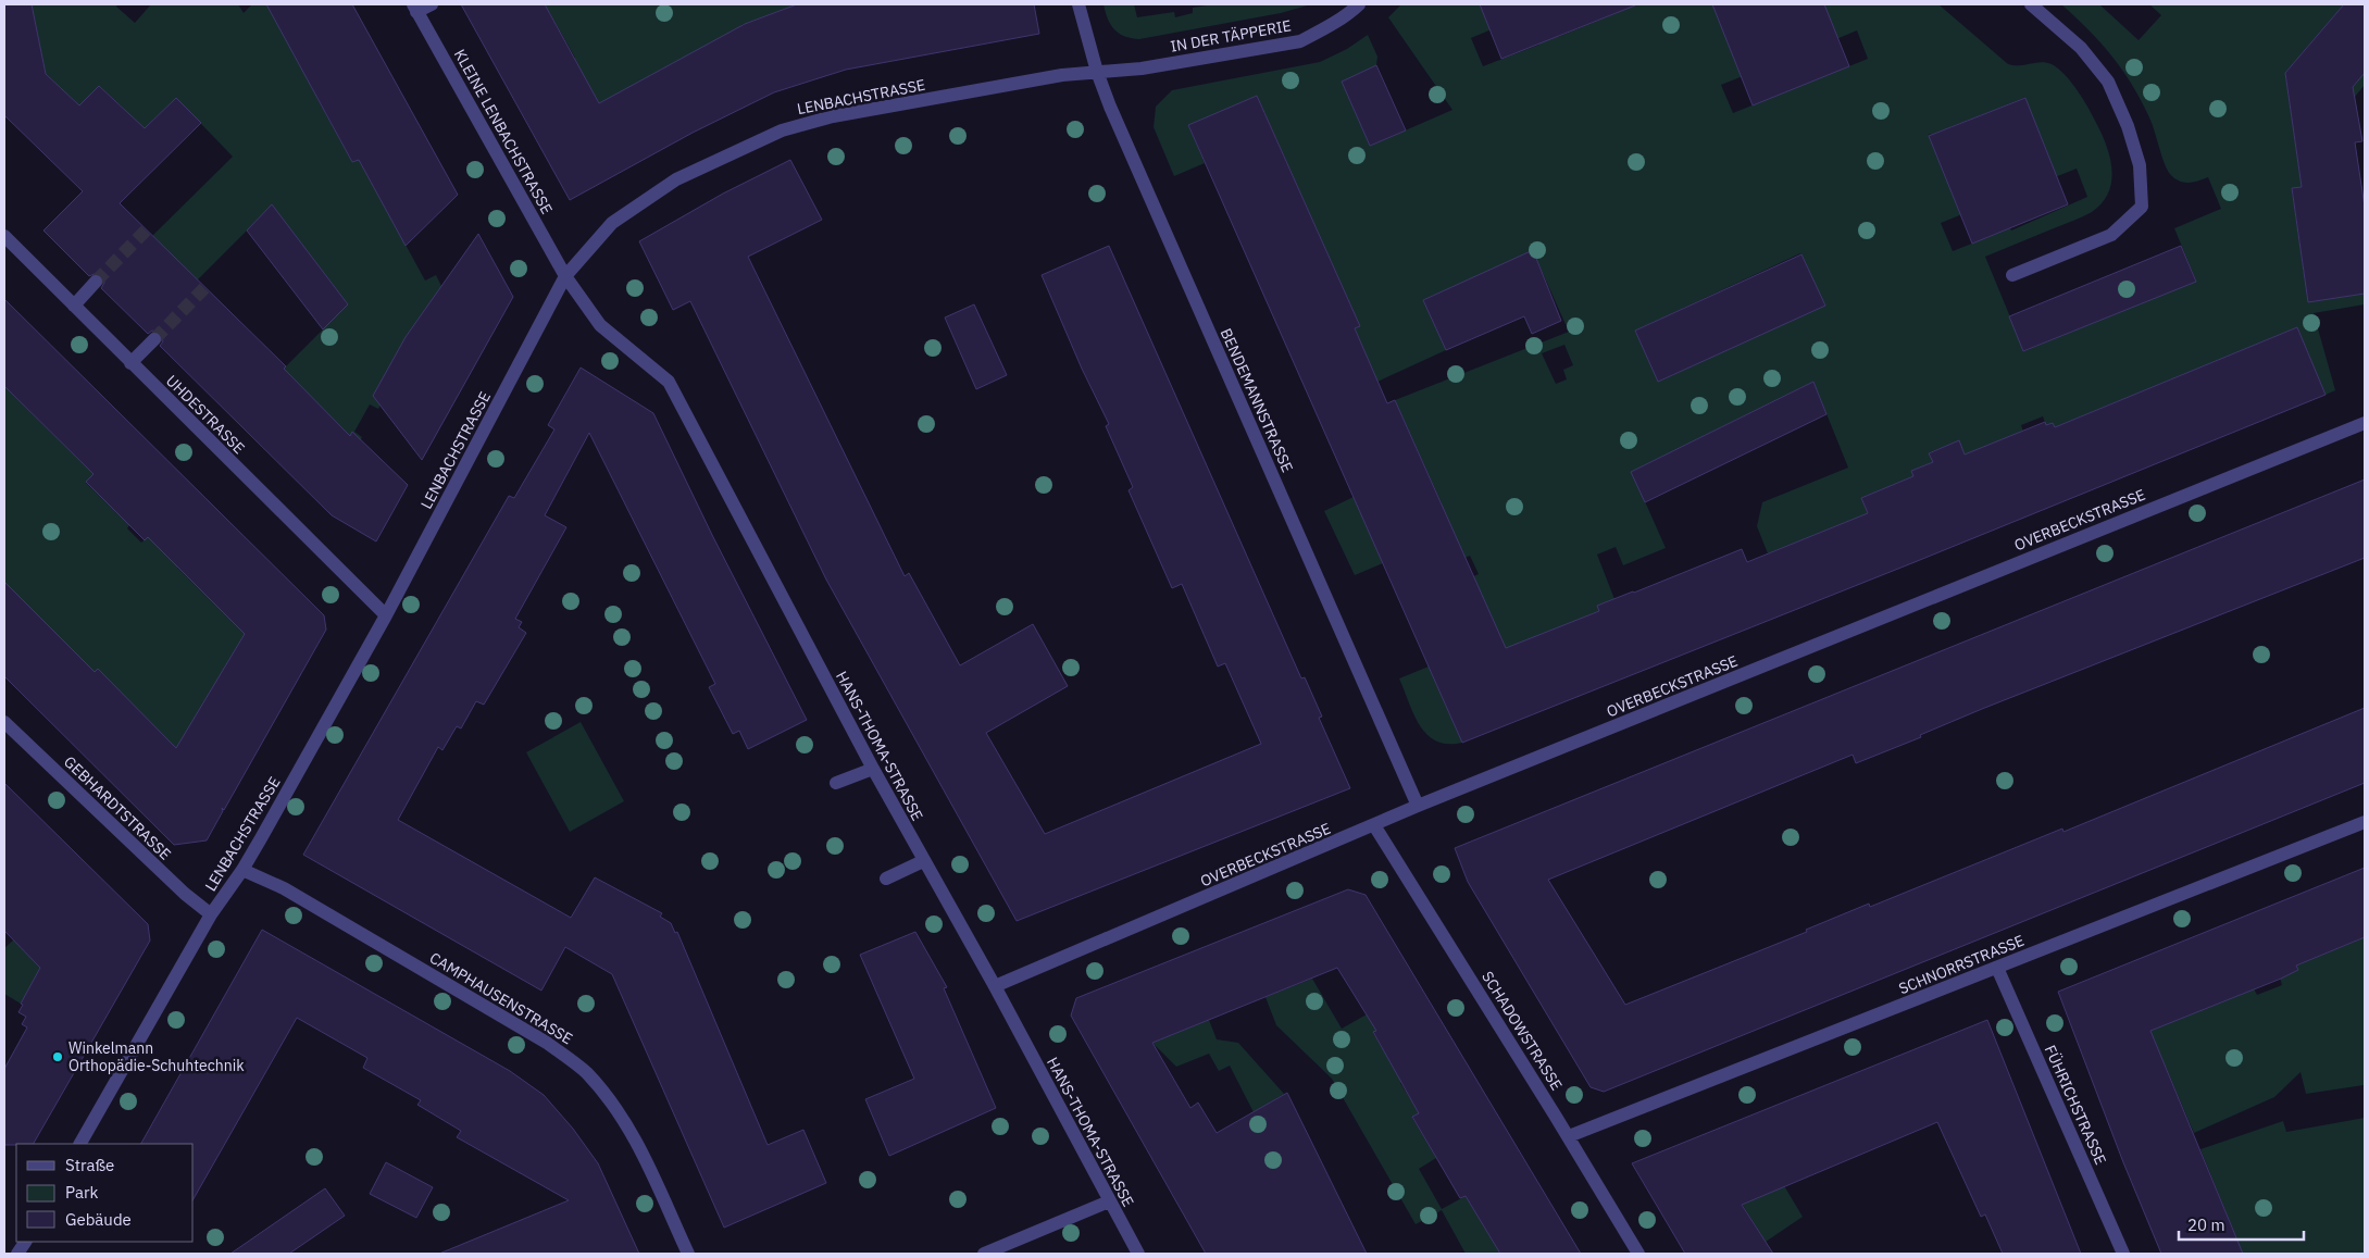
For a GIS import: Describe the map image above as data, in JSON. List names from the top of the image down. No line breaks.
{"streets":{"street":["IN DER TÄPPERIE","LENBACHSTRASSE","KLEINE LENBACHSTRASSE","BENDEMANNSTRASSE","UHDESTRASSE","OVERBECKSTRASSE","HANS-THOMA-STRASSE","GEBHARDTSTRASSE","SCHNORRSTRASSE","CAMPHAUSENSTRASSE","SCHADOWSTRASSE","FÜHRICHSTRASSE"]},"crossings":[["IN DER TÄPPERIE","LENBACHSTRASSE"],["IN DER TÄPPERIE","BENDEMANNSTRASSE"],["LENBACHSTRASSE","KLEINE LENBACHSTRASSE"],["LENBACHSTRASSE","BENDEMANNSTRASSE"],["LENBACHSTRASSE","UHDESTRASSE"],["LENBACHSTRASSE","HANS-THOMA-STRASSE"],["LENBACHSTRASSE","GEBHARDTSTRASSE"],["LENBACHSTRASSE","CAMPHAUSENSTRASSE"],["KLEINE LENBACHSTRASSE","HANS-THOMA-STRASSE"],["BENDEMANNSTRASSE","OVERBECKSTRASSE"],["OVERBECKSTRASSE","HANS-THOMA-STRASSE"],["OVERBECKSTRASSE","SCHADOWSTRASSE"],["SCHNORRSTRASSE","SCHADOWSTRASSE"],["SCHNORRSTRASSE","FÜHRICHSTRASSE"]],"places":["Winkelmann Orthopädie-Schuhtechnik"],"legend":["Straße","Park","Gebäude"],"scale_bar":"20 m"}
